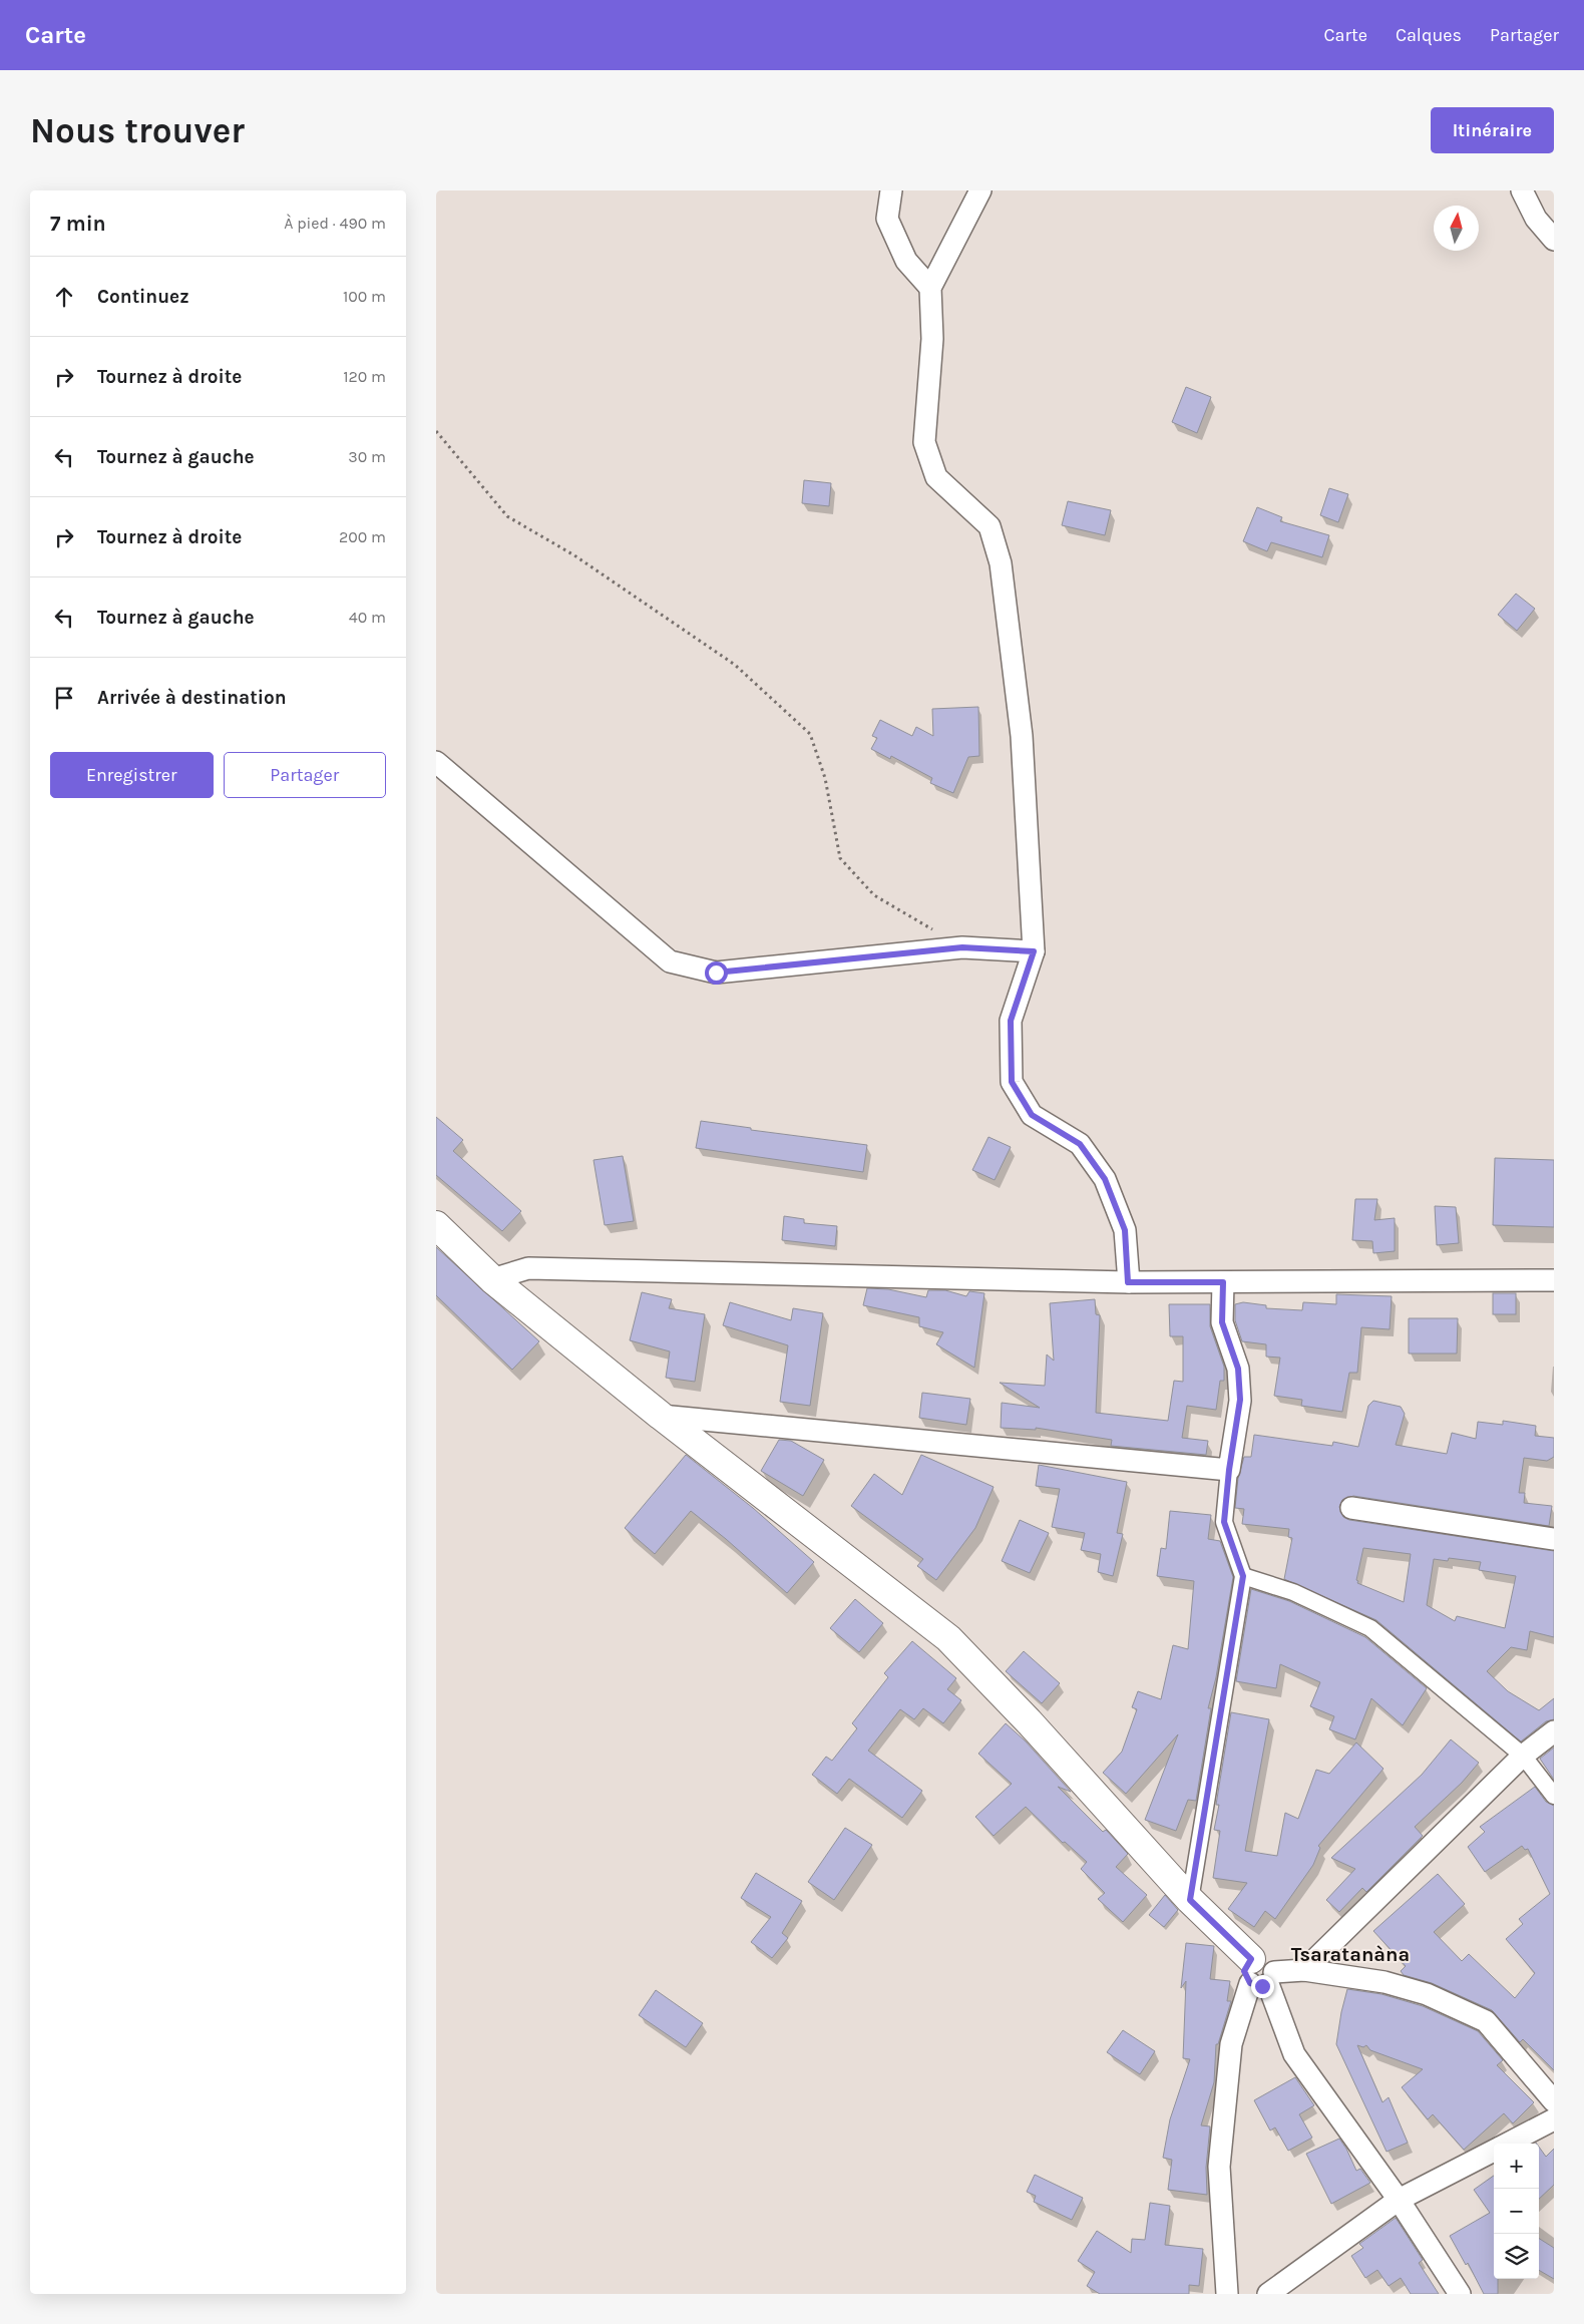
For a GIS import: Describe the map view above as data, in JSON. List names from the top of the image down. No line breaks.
{"districts":["Tsaratanàna"],"north":"top","page":{"header":"Carte","nav":["Carte","Calques","Partager"],"buttons":["Itinéraire",["Enregistrer","Partager"]],"title":"Nous trouver","heading":["7 min","À pied · 490 m"],"list":[["Continuez","100 m"],["Tournez à droite","120 m"],["Tournez à gauche","30 m"],["Tournez à droite","200 m"],["Tournez à gauche","40 m"],"Arrivée à destination"],"map_buttons":["+","−"]}}
